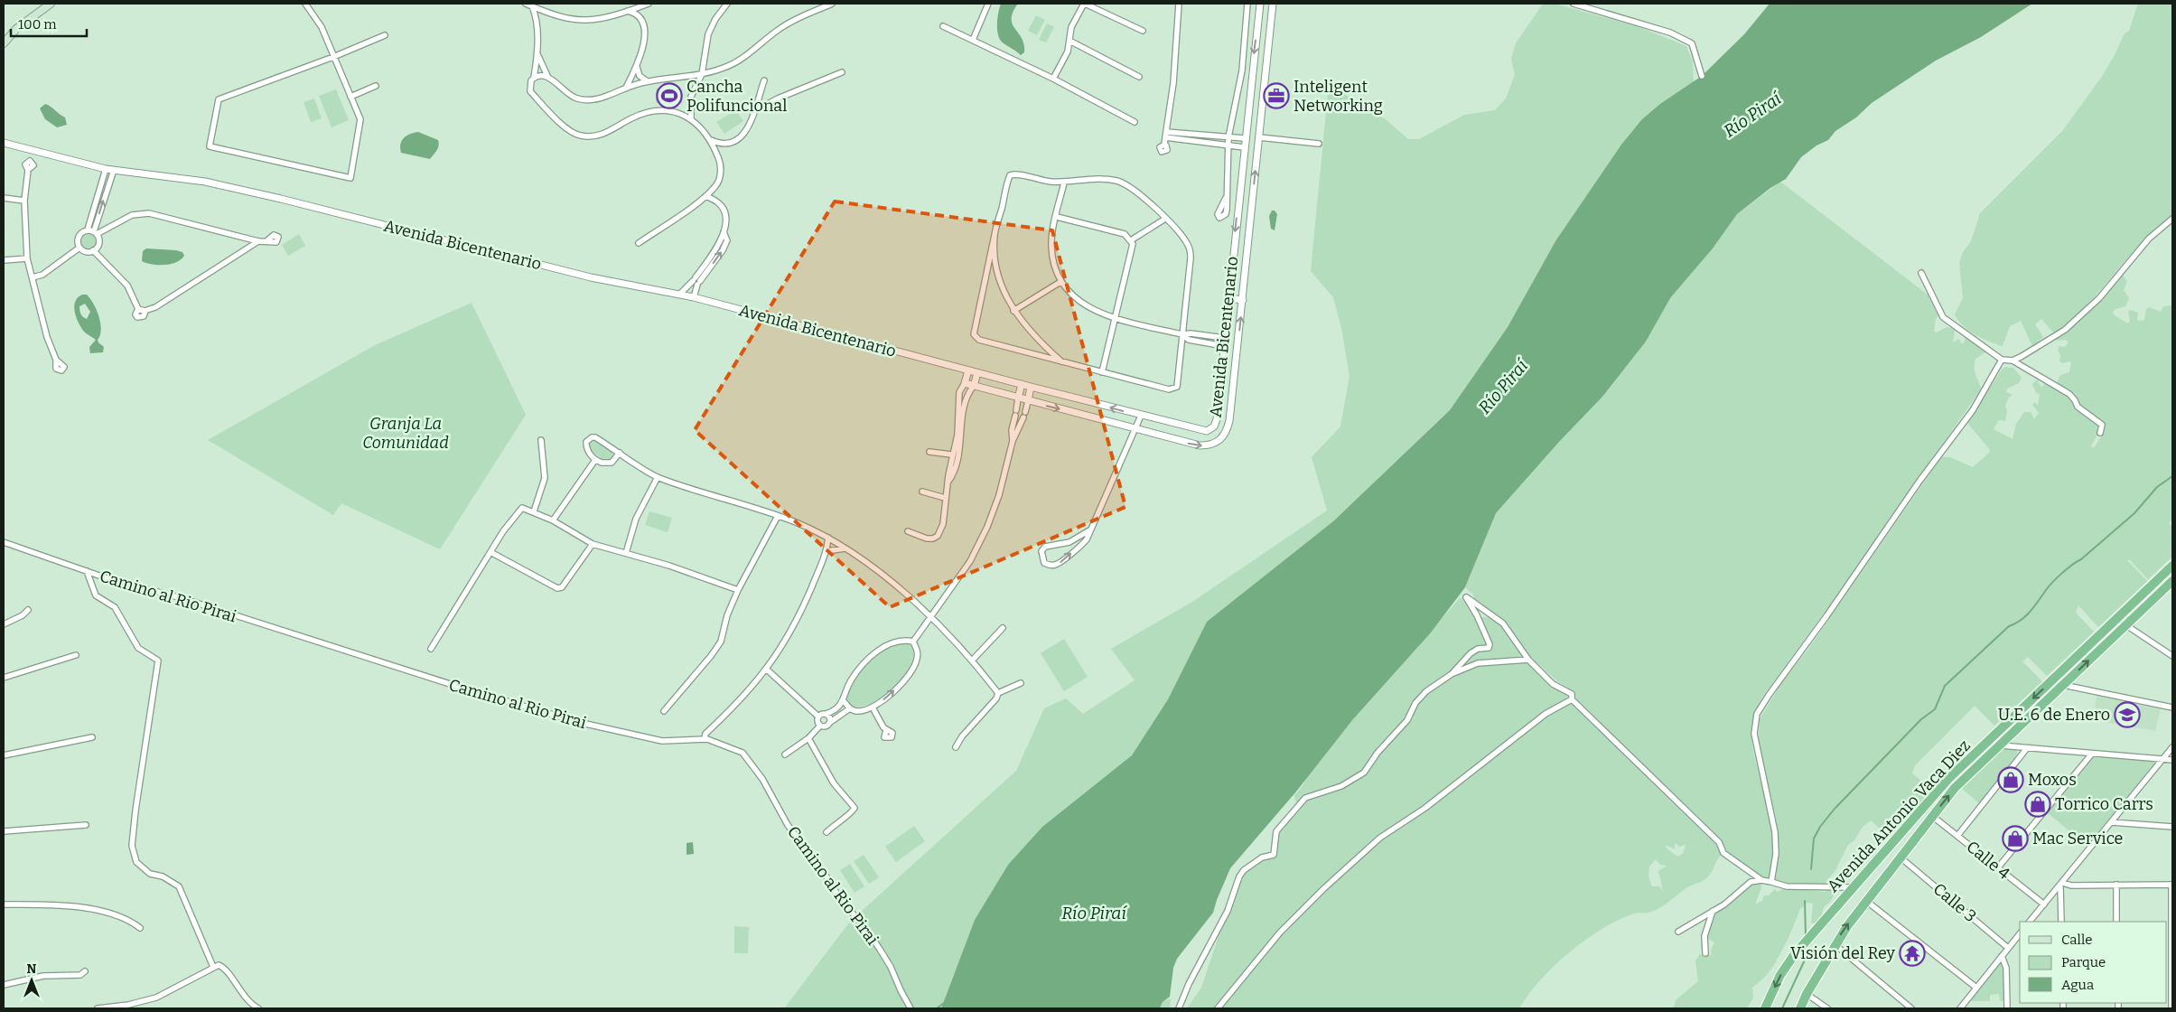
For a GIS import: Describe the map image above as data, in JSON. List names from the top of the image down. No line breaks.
{"streets":{"highway":["Avenida Antonio Vaca Diez"],"street":["Avenida Bicentenario","Camino al Rio Pirai","Calle 4","Calle 3"]},"crossings":[["Avenida Antonio Vaca Diez","Calle 4"],["Avenida Antonio Vaca Diez","Calle 3"]],"water":["Río Piraí"],"parks":["Granja La Comunidad"],"places":{"sports":["Cancha Polifuncional"],"office":["Inteligent Networking"],"school or university":["U.E. 6 de Enero"],"shop":["Moxos","Torrico Carrs","Mac Service"],"temple":["Visión del Rey"]},"legend":["Calle","Parque","Agua"],"scale_bar":"100 m","north":"top"}
